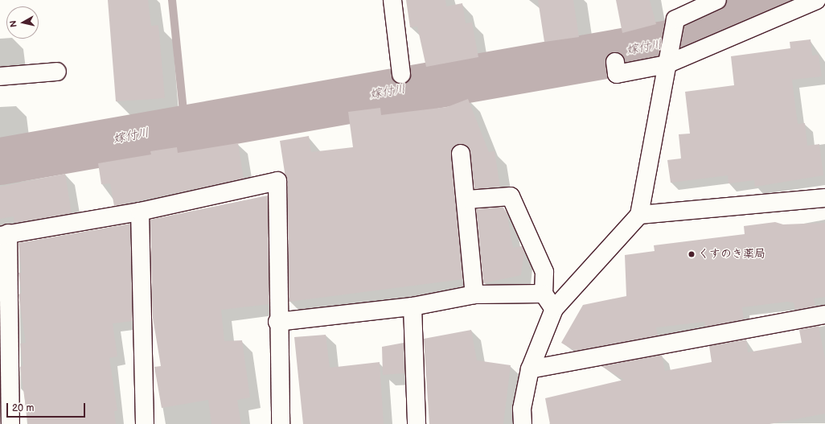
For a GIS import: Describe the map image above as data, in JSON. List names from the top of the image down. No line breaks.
{"water":["嫁付川"],"places":["くすのき薬局"],"scale_bar":"20 m","north":"left"}
